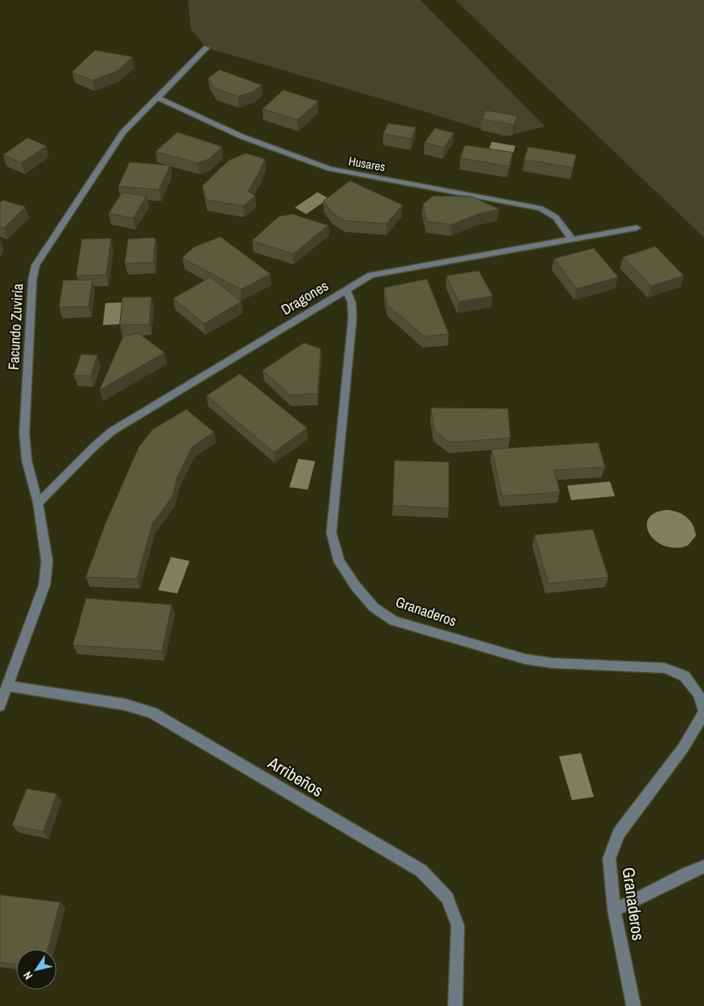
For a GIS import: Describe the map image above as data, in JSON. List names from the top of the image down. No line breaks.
{"streets":{"street":["Husares","Dragones","Facundo Zuviría","Granaderos","Arribeños"]},"crossings":[["Husares","Dragones"],["Husares","Facundo Zuviría"],["Dragones","Facundo Zuviría"],["Dragones","Granaderos"],["Facundo Zuviría","Arribeños"]],"north":"bottom left"}
